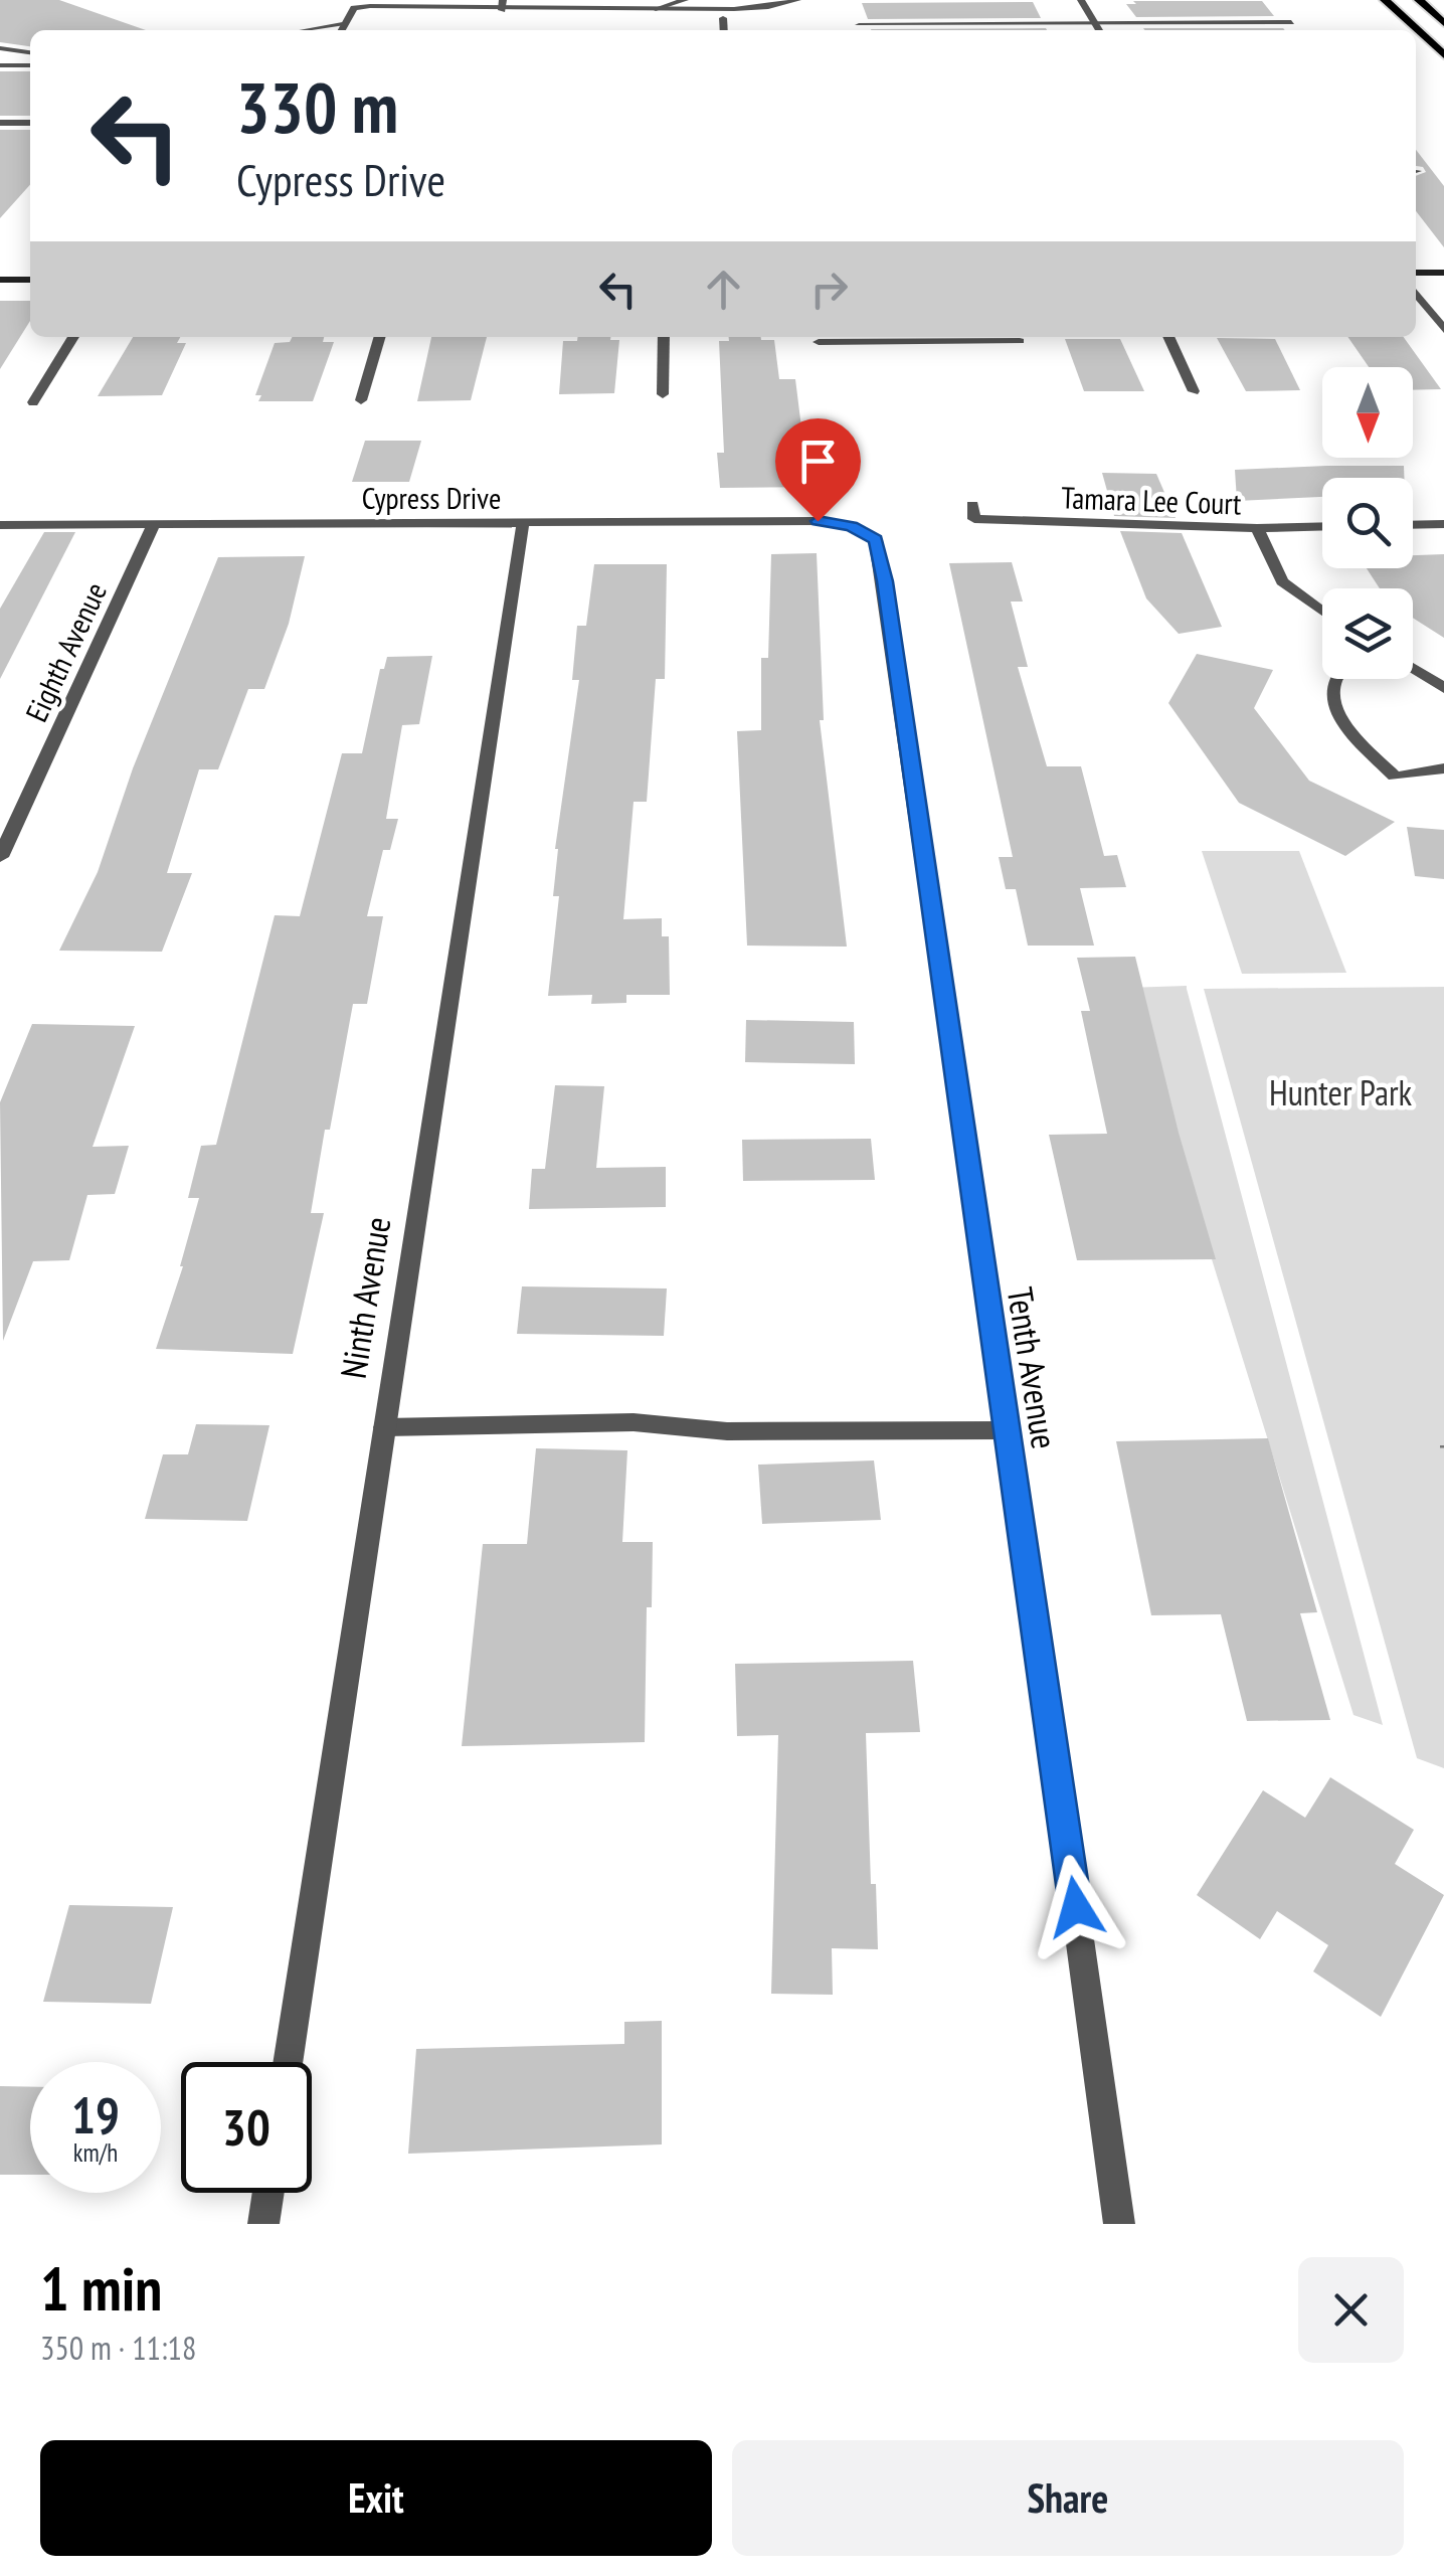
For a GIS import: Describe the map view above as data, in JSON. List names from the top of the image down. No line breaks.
{"streets":{"street":["Cypress Drive","Tamara Lee Court","Eighth Avenue","Ninth Avenue","Tenth Avenue"]},"crossings":[["Cypress Drive","Eighth Avenue"],["Cypress Drive","Ninth Avenue"],["Cypress Drive","Tenth Avenue"]],"parks":["Hunter Park"],"north":"bottom","page":{"turn":["330 m","Cypress Drive"],"speed":"19 km/h","limit":"30","heading":["1 min","350 m · 11:18"],"buttons":["Exit","Share"]}}
